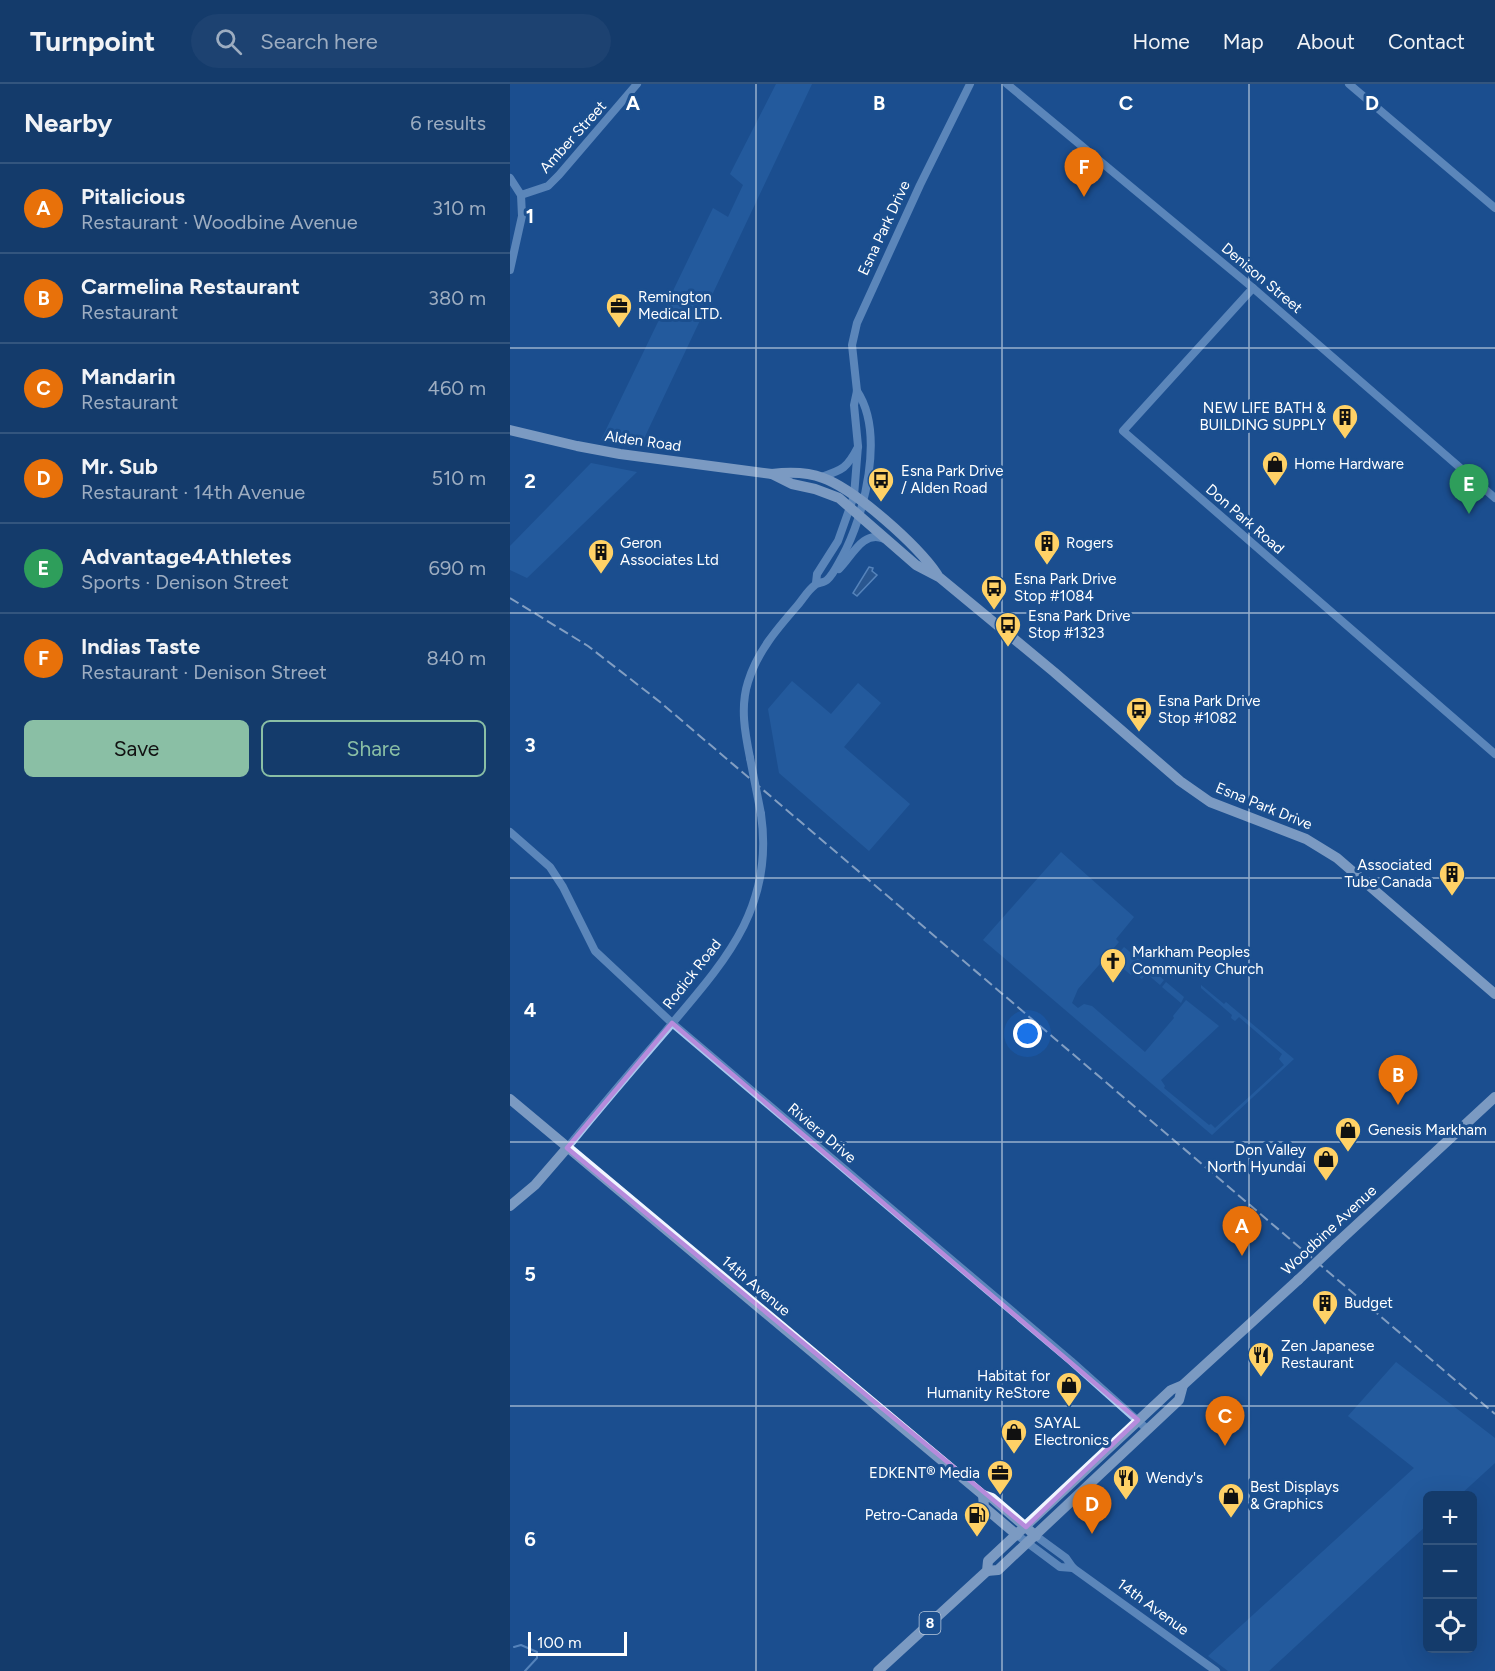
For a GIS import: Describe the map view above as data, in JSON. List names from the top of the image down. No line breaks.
{"streets":{"main road":["Esna Park Drive","Alden Road","Rodick Road","Woodbine Avenue","14th Avenue","8"],"street":["Amber Street","Denison Street","Don Park Road","Riviera Drive"]},"crossings":[["Esna Park Drive","Alden Road"],["Esna Park Drive","Rodick Road"],["Denison Street","Don Park Road"],["Alden Road","Rodick Road"],["Rodick Road","Riviera Drive"],["Rodick Road","14th Avenue"],["Riviera Drive","Woodbine Avenue"],["Woodbine Avenue","14th Avenue"]],"places":{"office":["Remington Medical LTD.","EDKENT® Media"],"building":["NEW LIFE BATH & BUILDING SUPPLY","Rogers","Geron Associates Ltd","Associated Tube Canada","Budget"],"shop":["Home Hardware","Genesis Markham","Don Valley North Hyundai","Habitat for Humanity ReStore","SAYAL Electronics","Best Displays & Graphics"],"bus stop":["Esna Park Drive / Alden Road","Esna Park Drive Stop #1084","Esna Park Drive Stop #1323","Esna Park Drive Stop #1082"],"church":["Markham Peoples Community Church"],"restaurant":["Zen Japanese Restaurant","Wendy's"],"fuel station":["Petro-Canada"]},"scale_bar":"100 m","page":{"header":"Turnpoint","search":"Search here","nav":["Home","Map","About","Contact"],"heading":["Nearby","6 results"],"pins":["F","E","B","A","C","D"],"list":[{"mark":"A","name":"Pitalicious","note":"Restaurant · Woodbine Avenue","value":"310 m"},{"mark":"B","name":"Carmelina Restaurant","note":"Restaurant","value":"380 m"},{"mark":"C","name":"Mandarin","note":"Restaurant","value":"460 m"},{"mark":"D","name":"Mr. Sub","note":"Restaurant · 14th Avenue","value":"510 m"},{"mark":"E","name":"Advantage4Athletes","note":"Sports · Denison Street","value":"690 m"},{"mark":"F","name":"Indias Taste","note":"Restaurant · Denison Street","value":"840 m"}],"buttons":["Save","Share"],"map_buttons":["+","−"],"scale":"100 m"},"grid":{"columns":["A","B","C","D"],"rows":["1","2","3","4","5","6"]}}
